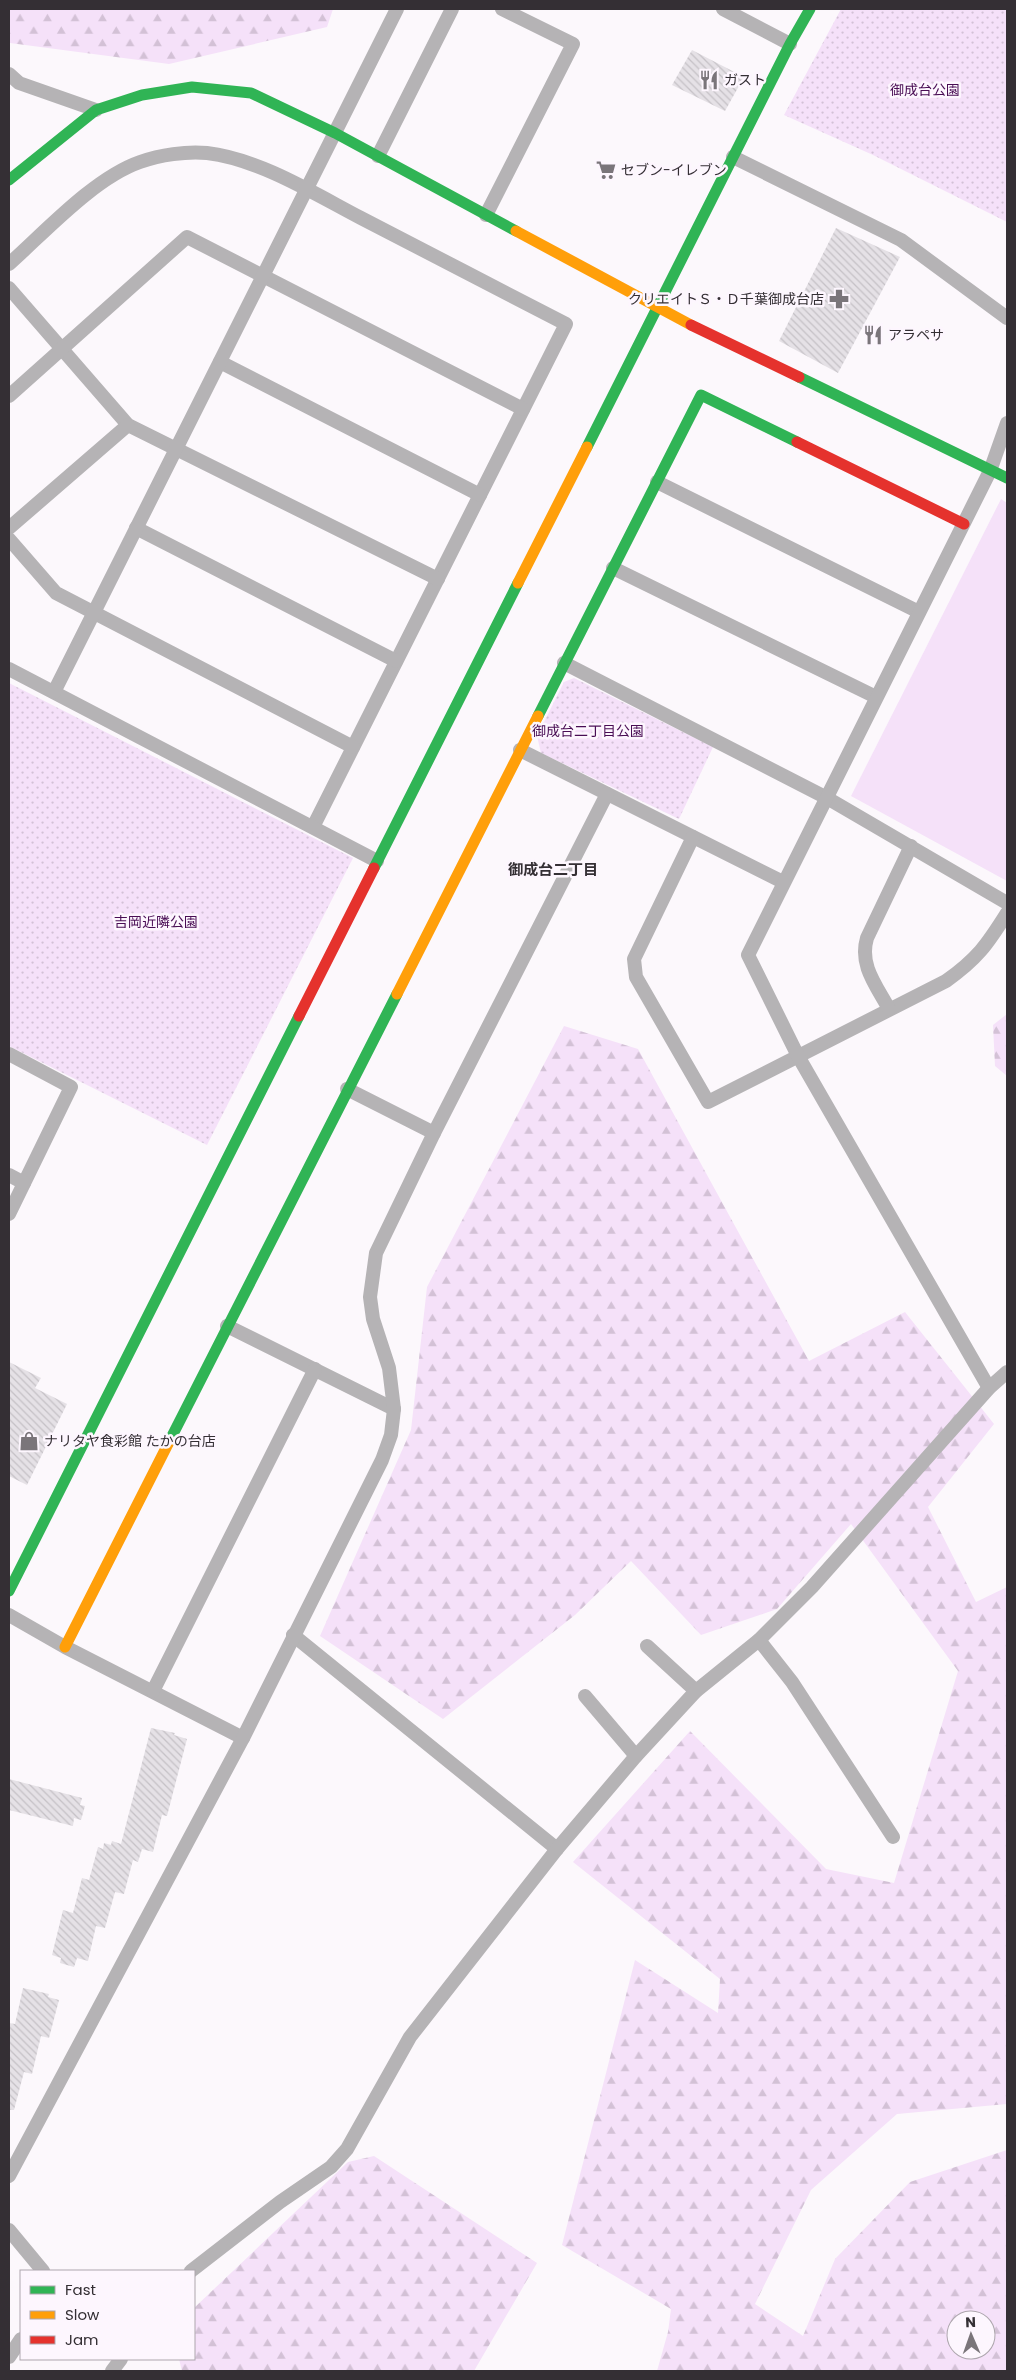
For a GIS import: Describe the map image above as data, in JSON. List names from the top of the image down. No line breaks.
{"districts":["御成台二丁目"],"parks":["御成台公園","御成台二丁目公園","吉岡近隣公園"],"places":{"restaurant":["ガスト","アラペサ"],"supermarket":["セブン-イレブン"],"pharmacy":["クリエイトＳ・Ｄ千葉御成台店"],"shop":["ナリタヤ食彩館 たかの台店"]},"legend":["Fast","Slow","Jam"],"north":"top"}
